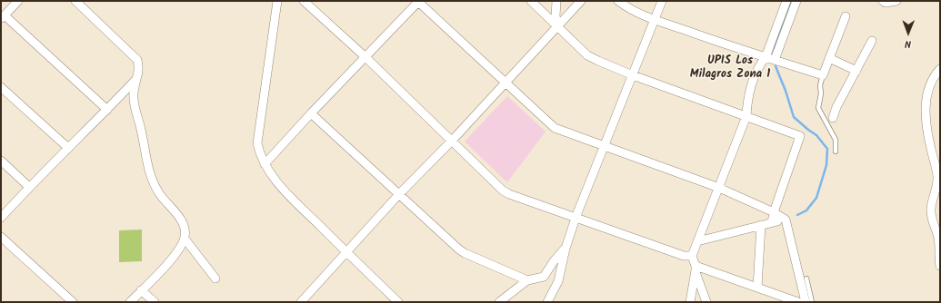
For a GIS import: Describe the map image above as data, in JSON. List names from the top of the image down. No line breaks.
{"districts":["UPIS Los Milagros Zona 1"],"north":"bottom"}
